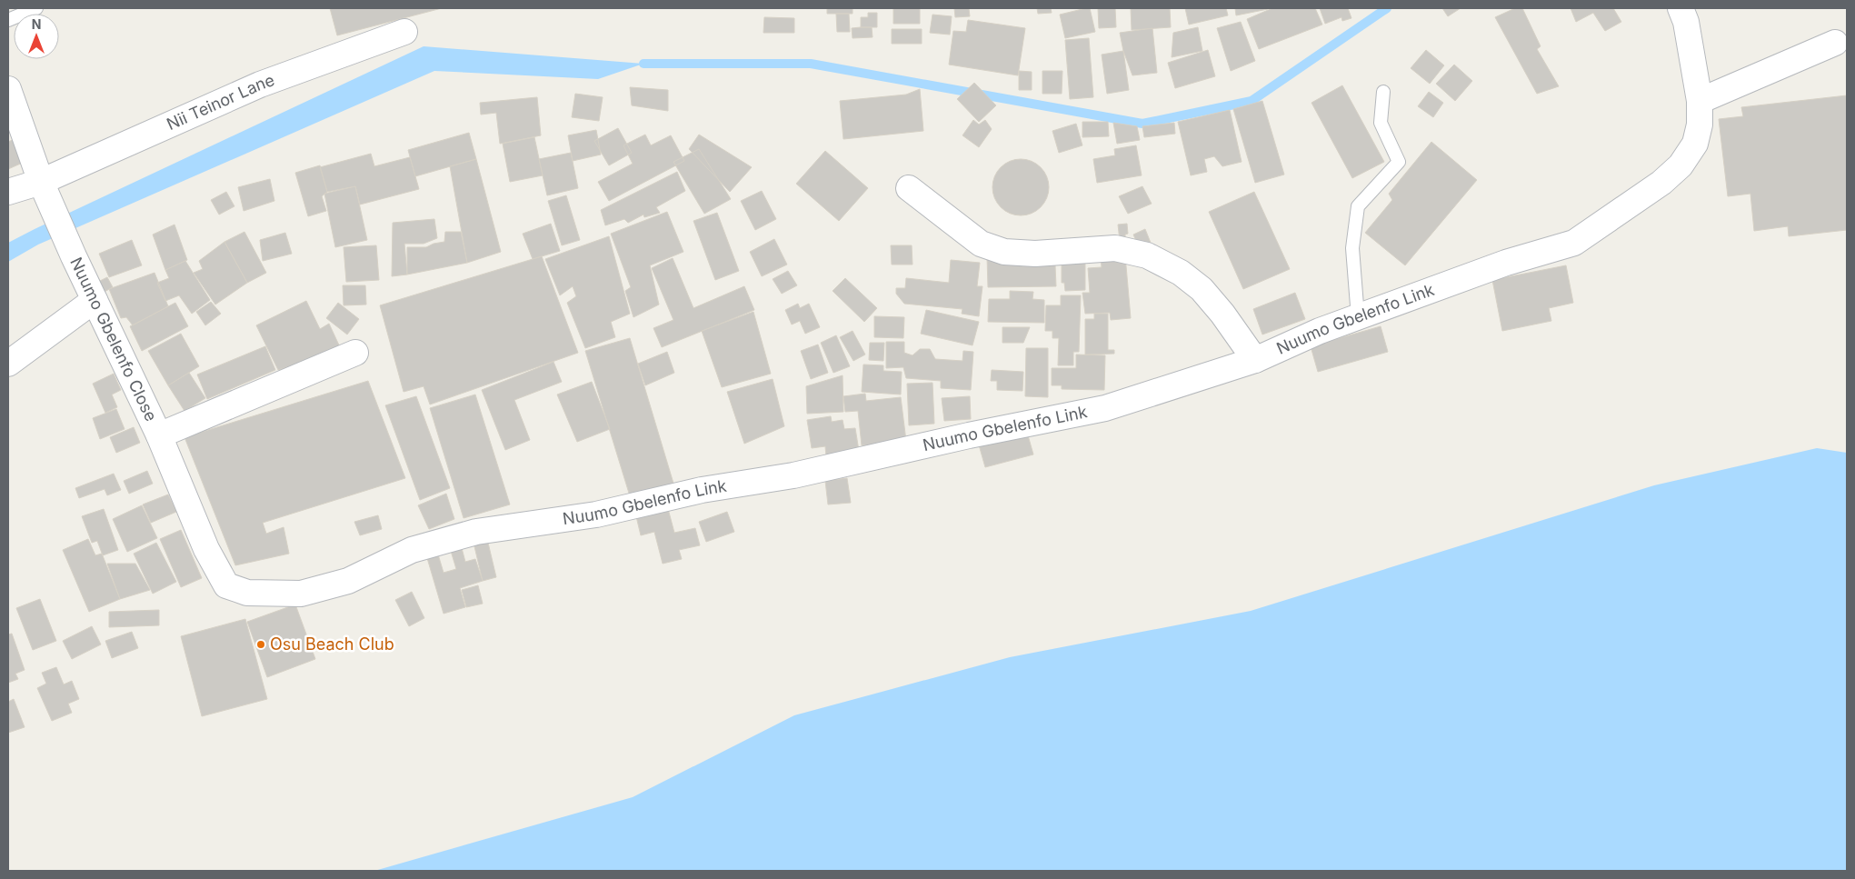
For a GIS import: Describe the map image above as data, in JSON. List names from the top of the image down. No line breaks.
{"streets":{"street":["Nii Teinor Lane","Nuumo Gbelenfo Link","Nuumo Gbelenfo Close"]},"crossings":[["Nii Teinor Lane","Nuumo Gbelenfo Close"],["Nuumo Gbelenfo Link","Nuumo Gbelenfo Close"]],"places":["Osu Beach Club"],"north":"top"}
